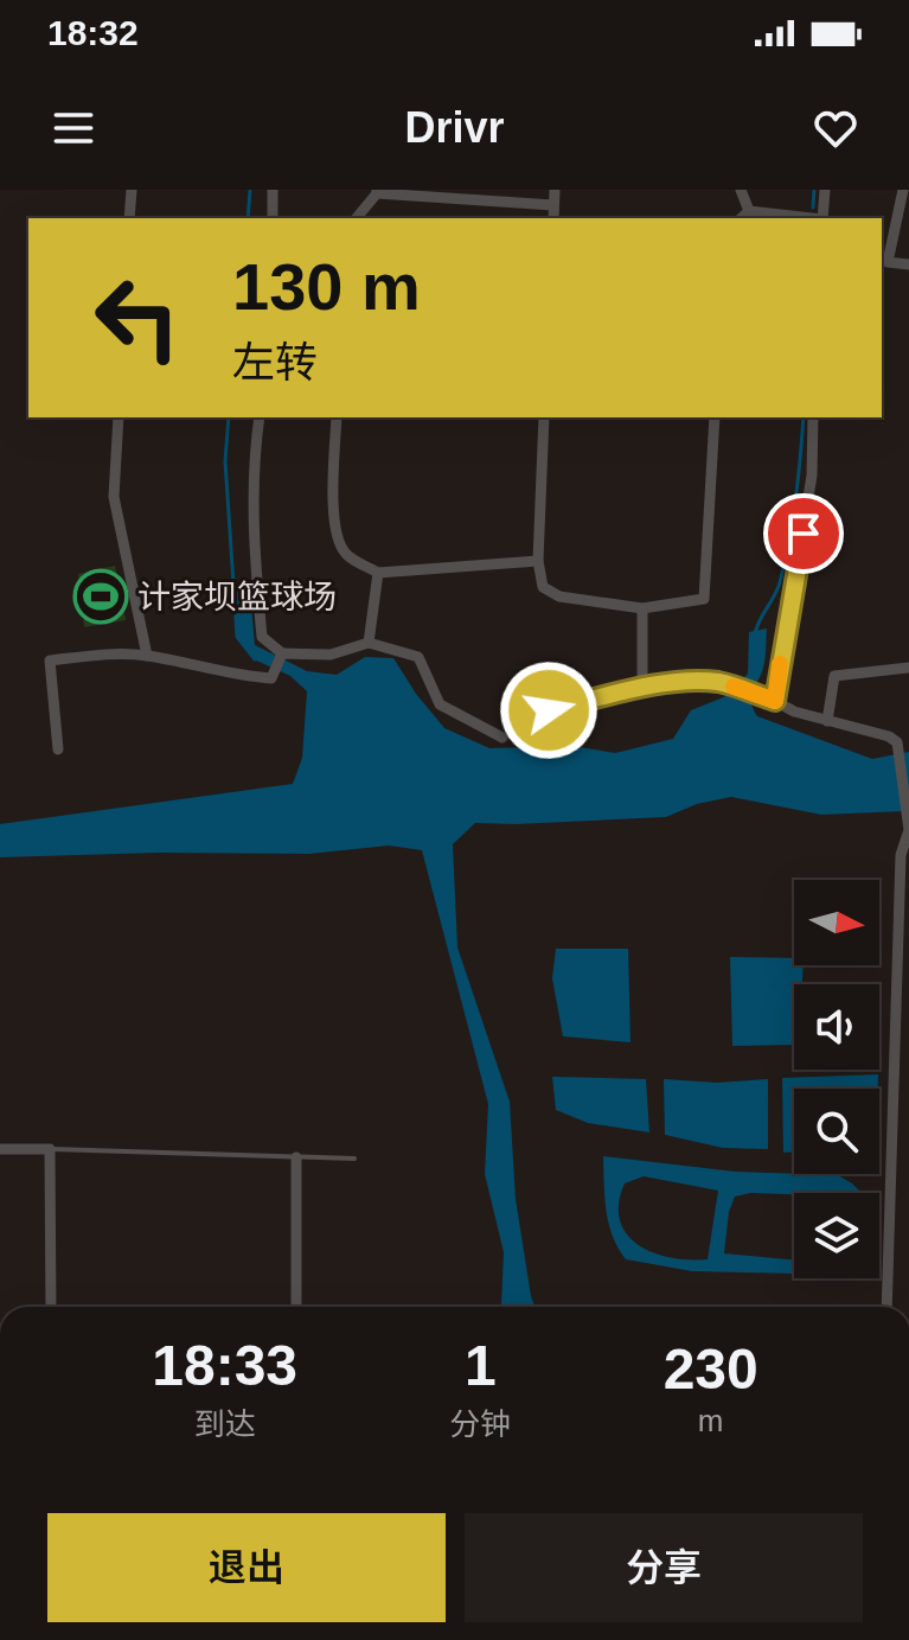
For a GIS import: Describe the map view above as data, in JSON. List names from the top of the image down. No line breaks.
{"places":{"sports":["计家坝篮球场"]},"north":"right","page":{"status":"18:32","header":"Drivr","turn":["130 m","左转"],"eta":["18:33","到达","1","分钟","230","m"],"buttons":["退出","分享"]}}
